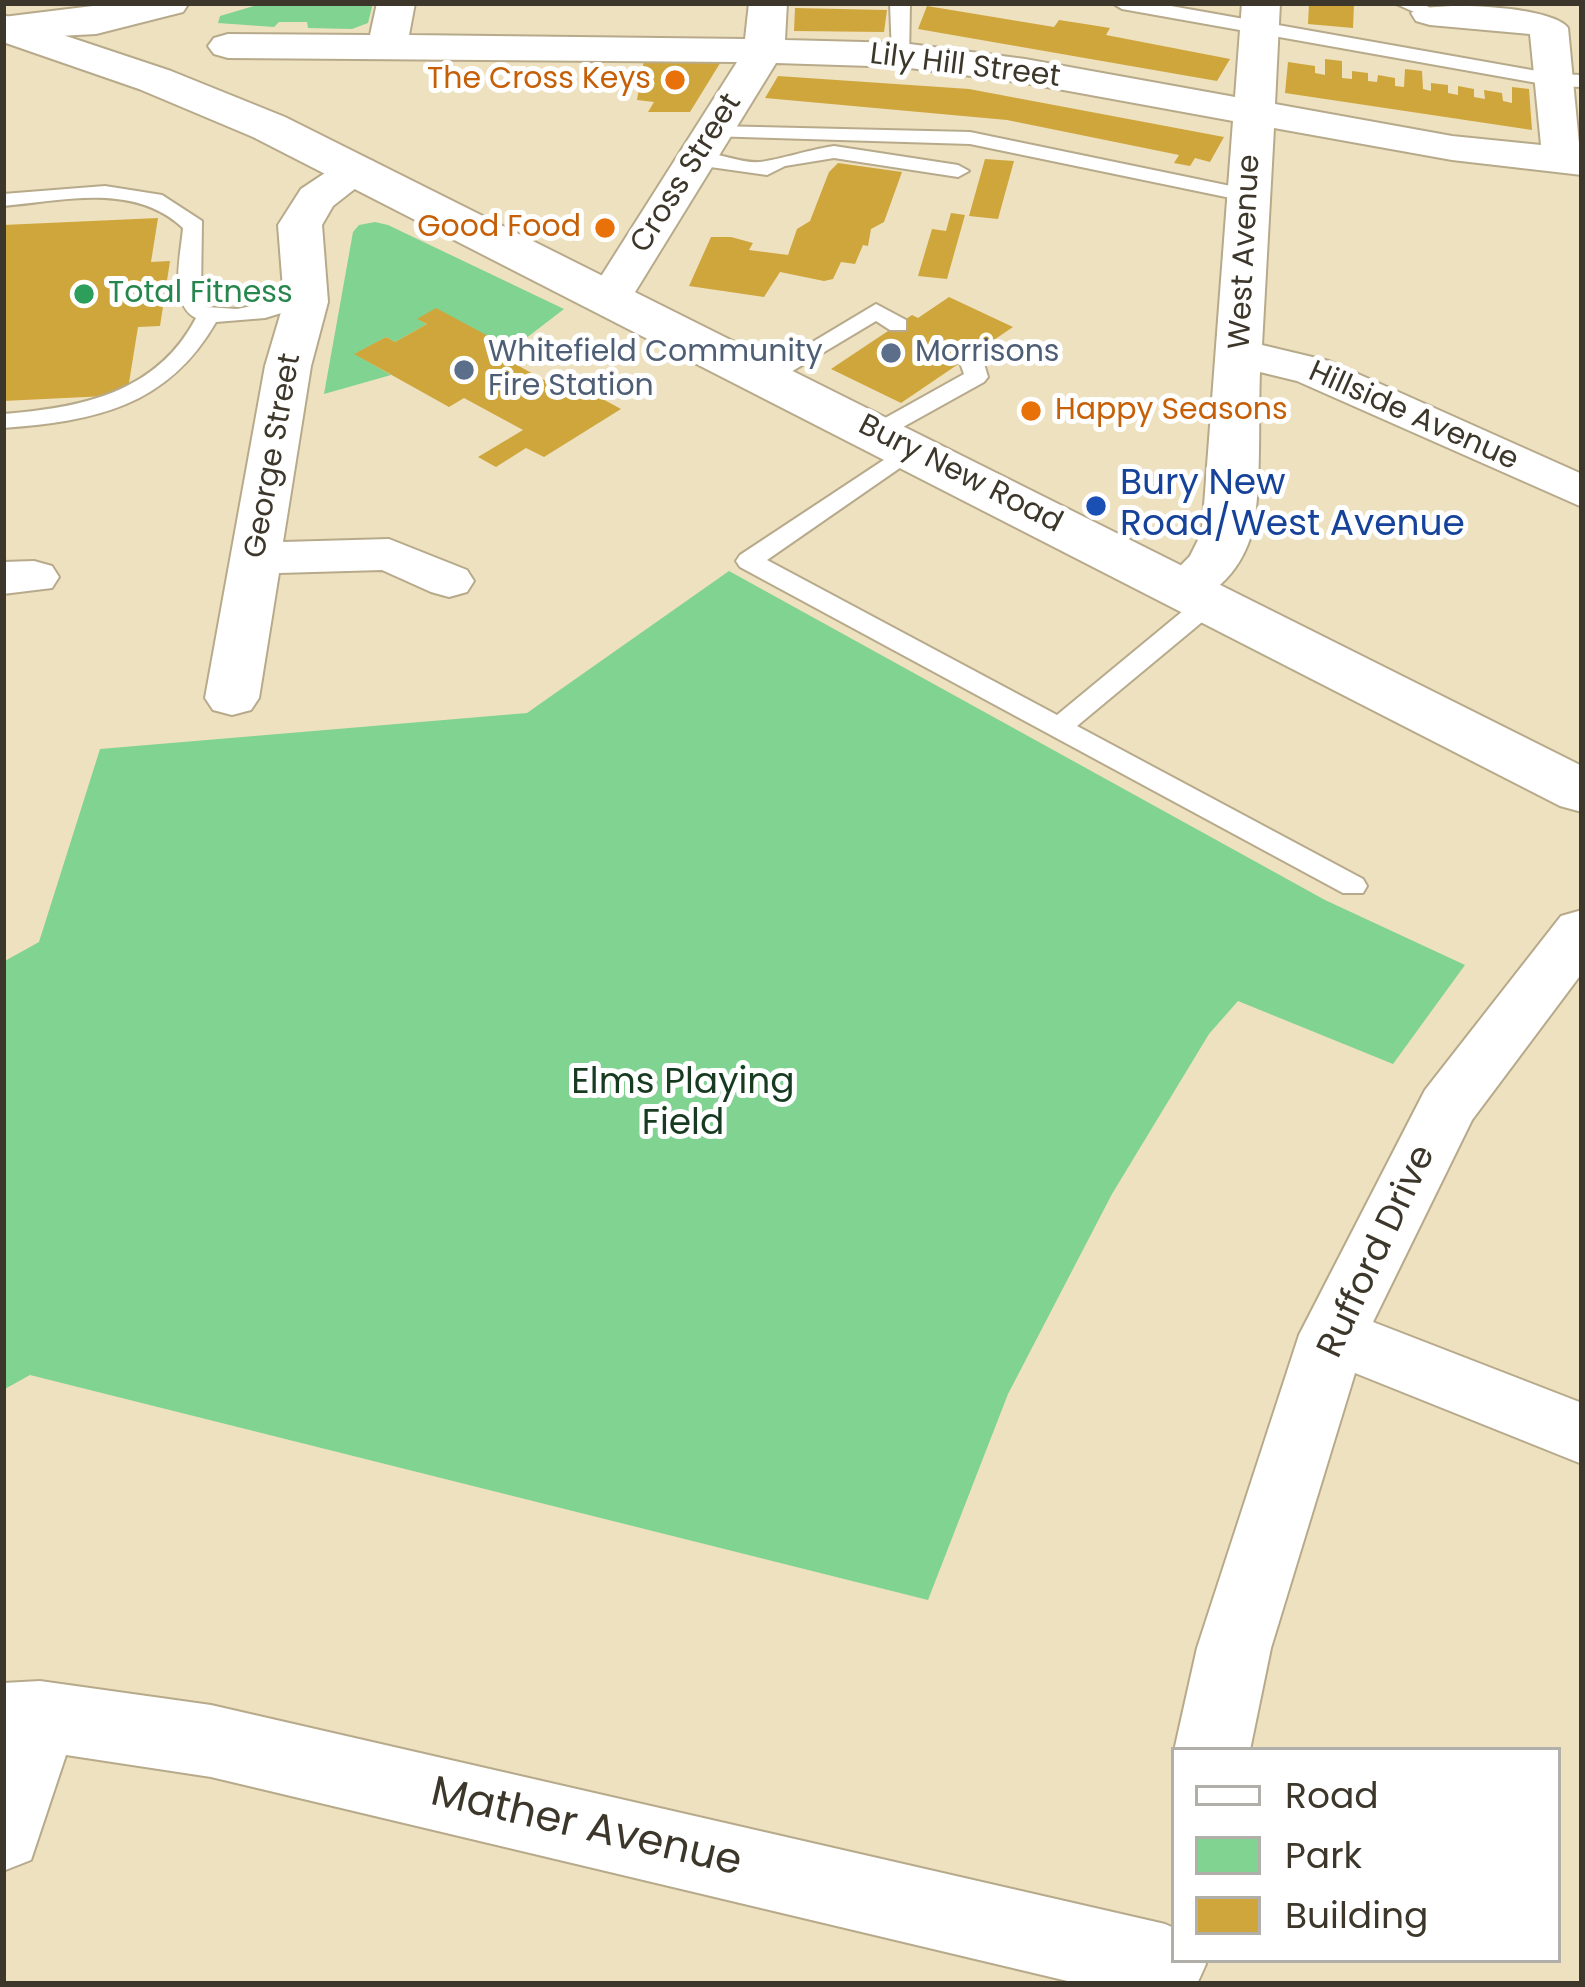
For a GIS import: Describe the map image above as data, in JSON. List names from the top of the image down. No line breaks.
{"streets":{"main road":["Bury New Road"],"street":["Lily Hill Street","Cross Street","West Avenue","Hillside Avenue","George Street","Rufford Drive","Mather Avenue"]},"crossings":[["Lily Hill Street","Cross Street"],["Lily Hill Street","West Avenue"],["Cross Street","Bury New Road"],["West Avenue","Hillside Avenue"],["West Avenue","Bury New Road"],["George Street","Bury New Road"]],"parks":["Elms Playing Field"],"places":["The Cross Keys","Good Food","Total Fitness","Morrisons","Whitefield Community Fire Station","Happy Seasons","Bury New Road/West Avenue"],"legend":["Road","Park","Building"]}
